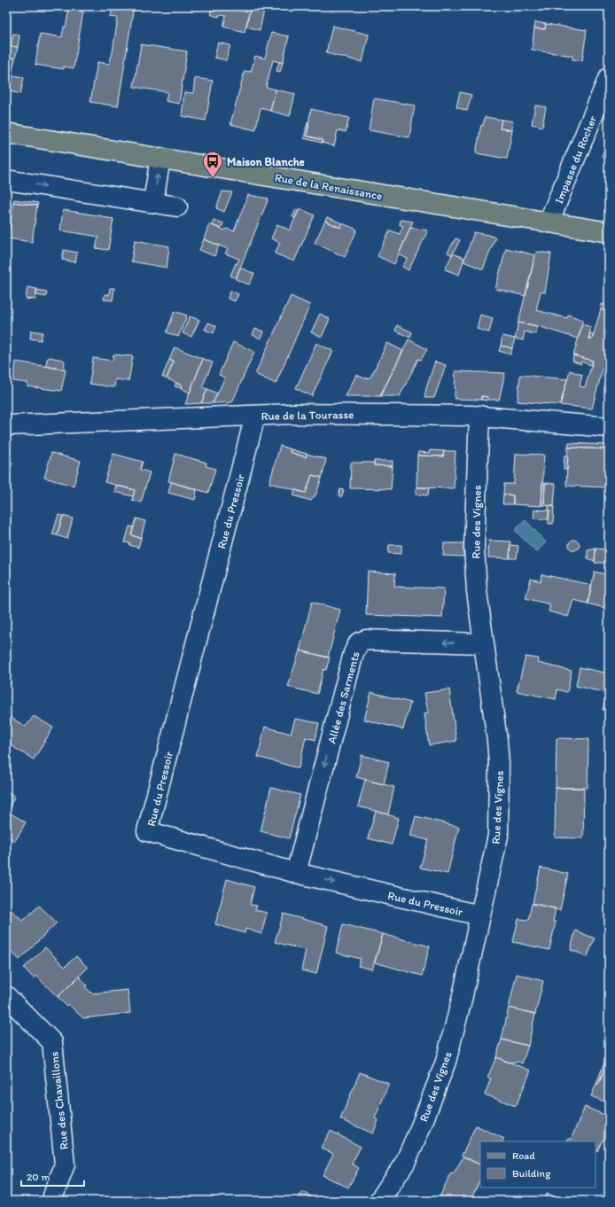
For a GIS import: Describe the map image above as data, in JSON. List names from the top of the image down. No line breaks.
{"streets":{"main road":["Rue de la Renaissance"],"street":["Impasse du Rocher","Rue de la Tourasse","Rue du Pressoir","Rue des Vignes","Allée des Sarments","Rue des Chavaillons"]},"crossings":[["Impasse du Rocher","Rue de la Renaissance"],["Rue de la Tourasse","Rue du Pressoir"],["Rue de la Tourasse","Rue des Vignes"],["Rue du Pressoir","Rue des Vignes"],["Rue du Pressoir","Allée des Sarments"],["Rue des Vignes","Allée des Sarments"]],"one_way":["Allée des Sarments"],"places":{"bus stop":["Maison Blanche"]},"legend":["Road","Building"],"scale_bar":"20 m"}
